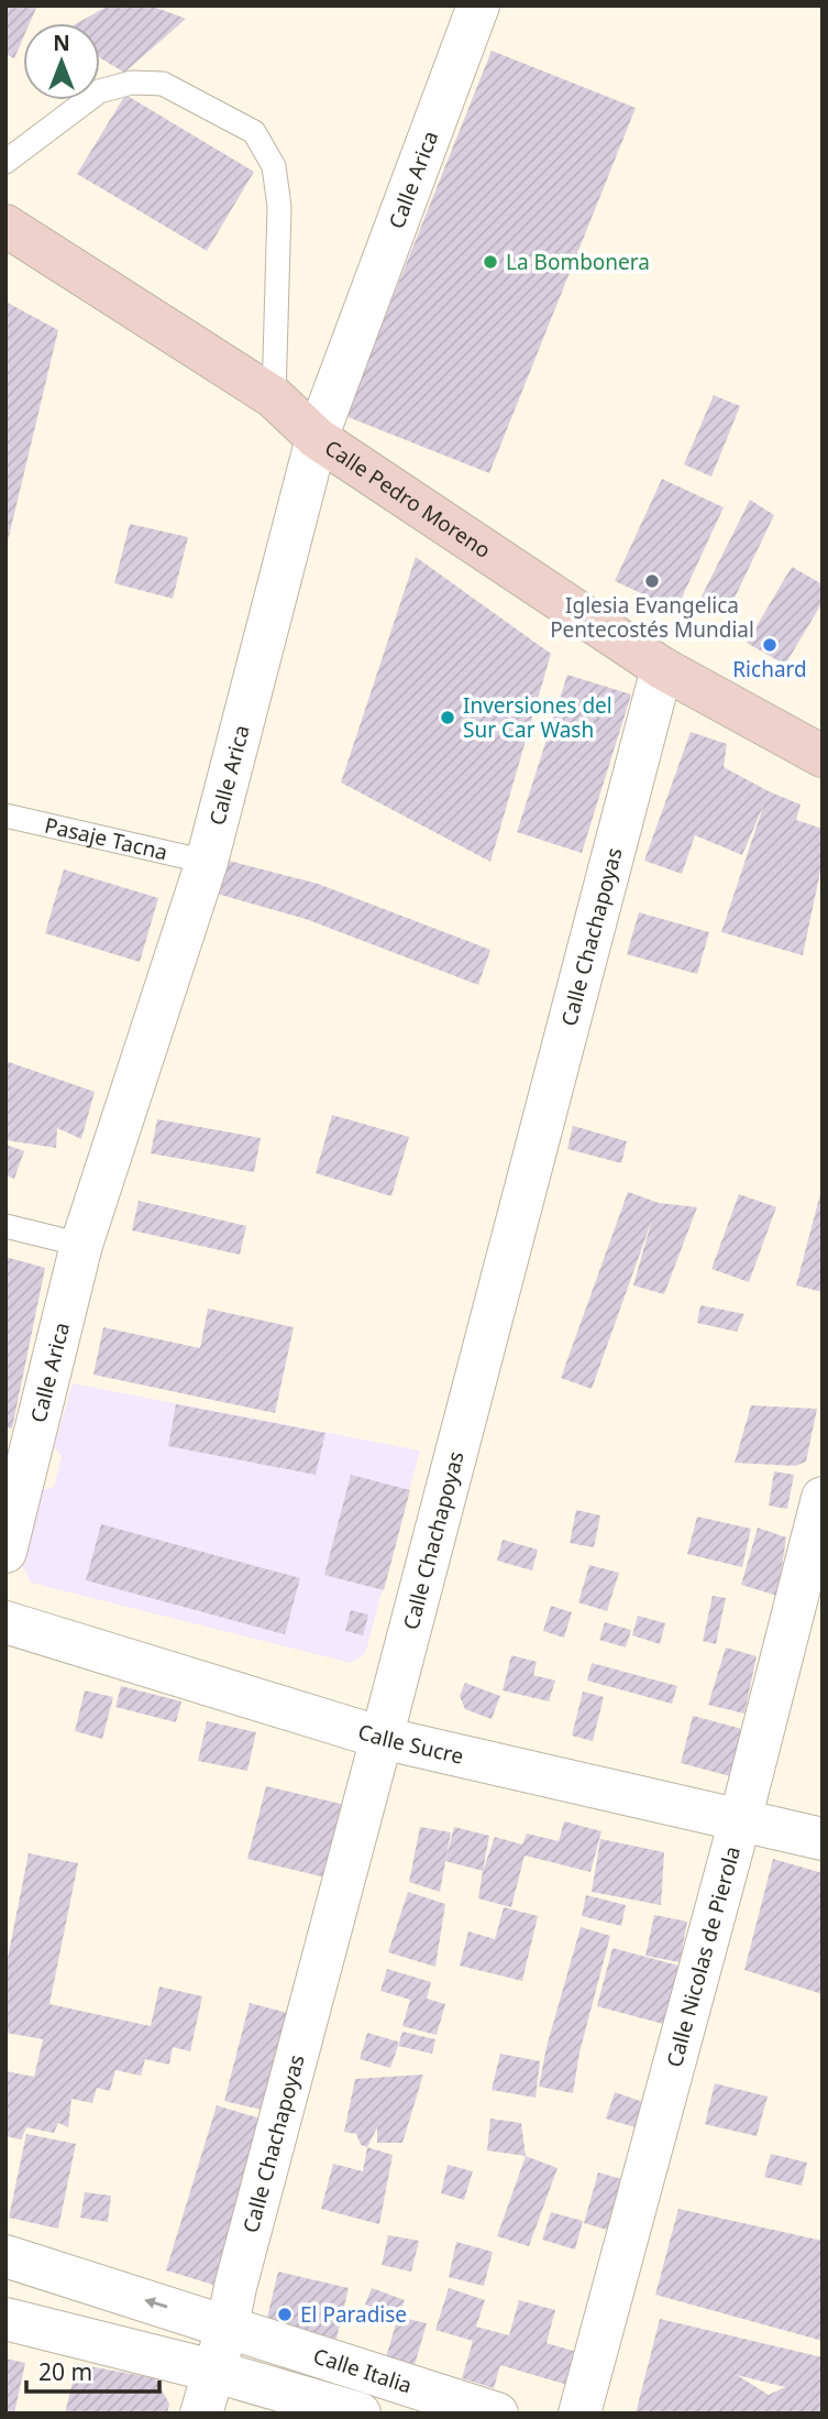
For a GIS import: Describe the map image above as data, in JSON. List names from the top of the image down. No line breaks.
{"streets":{"main road":["Calle Pedro Moreno"],"street":["Calle Arica","Calle Chachapoyas","Calle Sucre","Calle Nicolas de Pierola","Calle Italia"],"lane":["Pasaje Tacna"]},"crossings":[["Calle Arica","Calle Pedro Moreno"],["Calle Arica","Pasaje Tacna"],["Calle Pedro Moreno","Calle Chachapoyas"],["Calle Chachapoyas","Calle Sucre"],["Calle Chachapoyas","Calle Italia"],["Calle Sucre","Calle Nicolas de Pierola"]],"places":["La Bombonera","Iglesia Evangelica Pentecostés Mundial","Richard","Inversiones del Sur Car Wash","El Paradise"],"scale_bar":"20 m","north":"top"}
